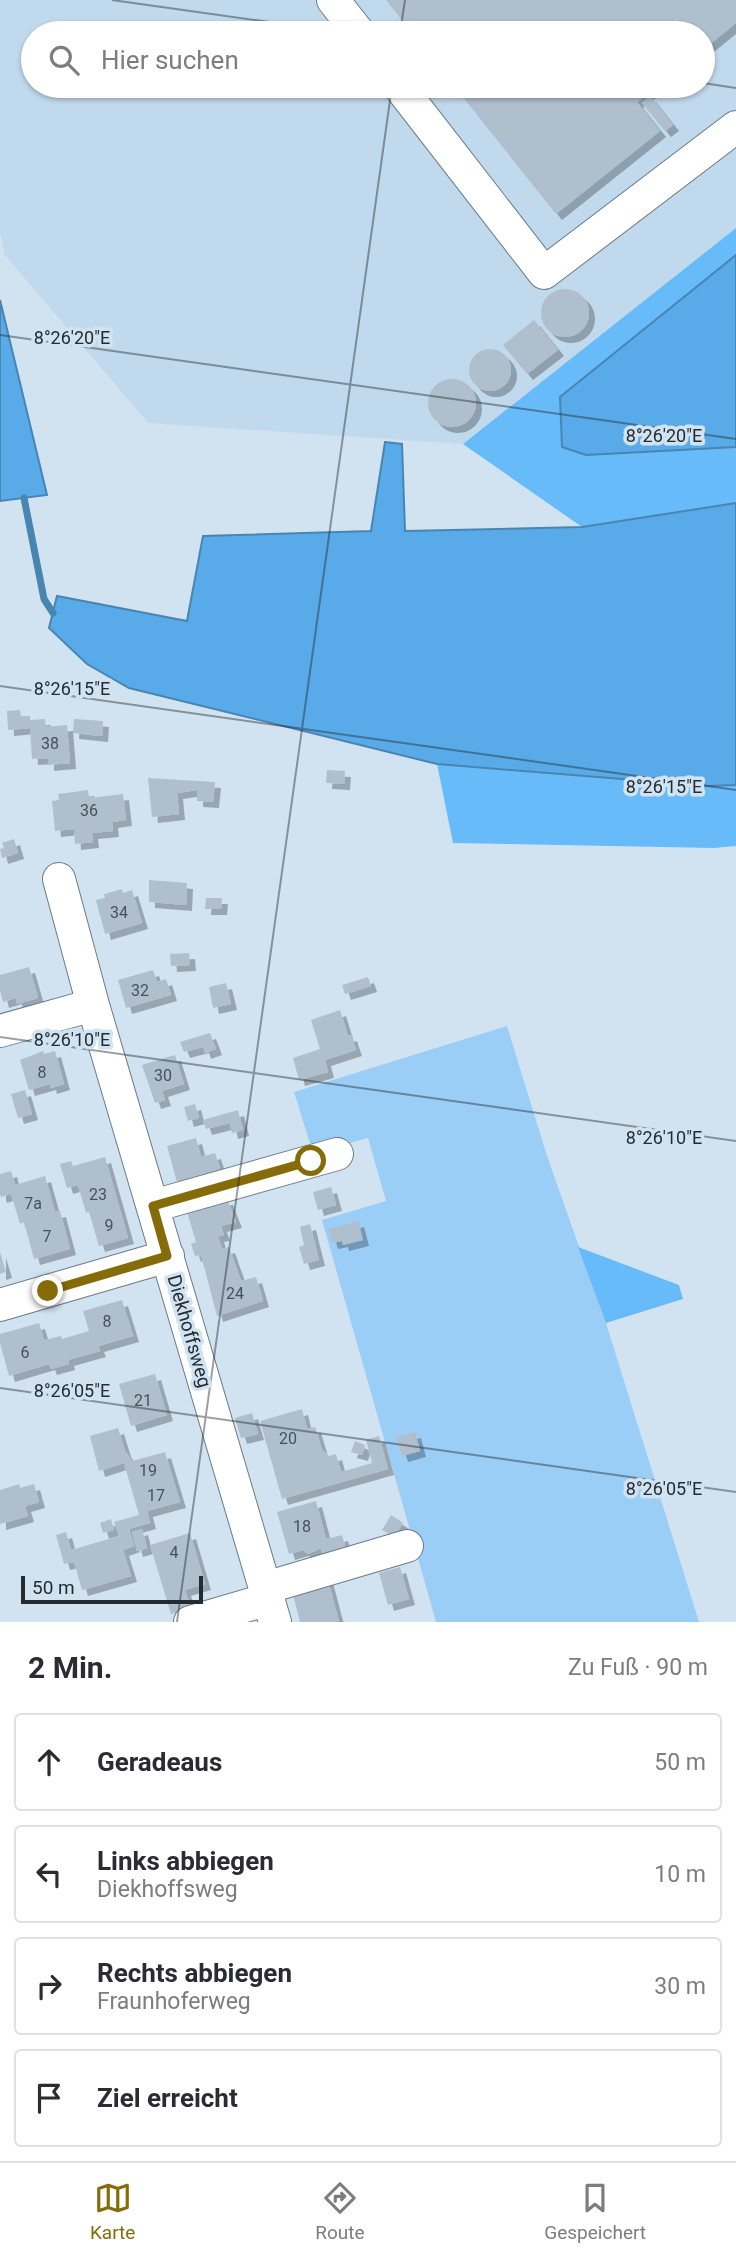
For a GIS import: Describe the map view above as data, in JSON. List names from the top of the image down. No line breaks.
{"streets":{"street":["Diekhoffsweg"]},"house_numbers":["38","36","34","32","8","30","23","7a","9","7","24","8","6","21","20","19","17","18","4"],"scale_bar":"50 m","page":{"search":"Hier suchen","scale":"50 m","heading":["2 Min.","Zu Fuß · 90 m"],"list":[["Geradeaus","50 m"],["Links abbiegen","Diekhoffsweg","10 m"],["Rechts abbiegen","Fraunhoferweg","30 m"],"Ziel erreicht"],"nav":["Karte","Route","Gespeichert"]},"coordinates":["8°26'20\"E","8°26'15\"E","8°26'10\"E","8°26'05\"E"]}
